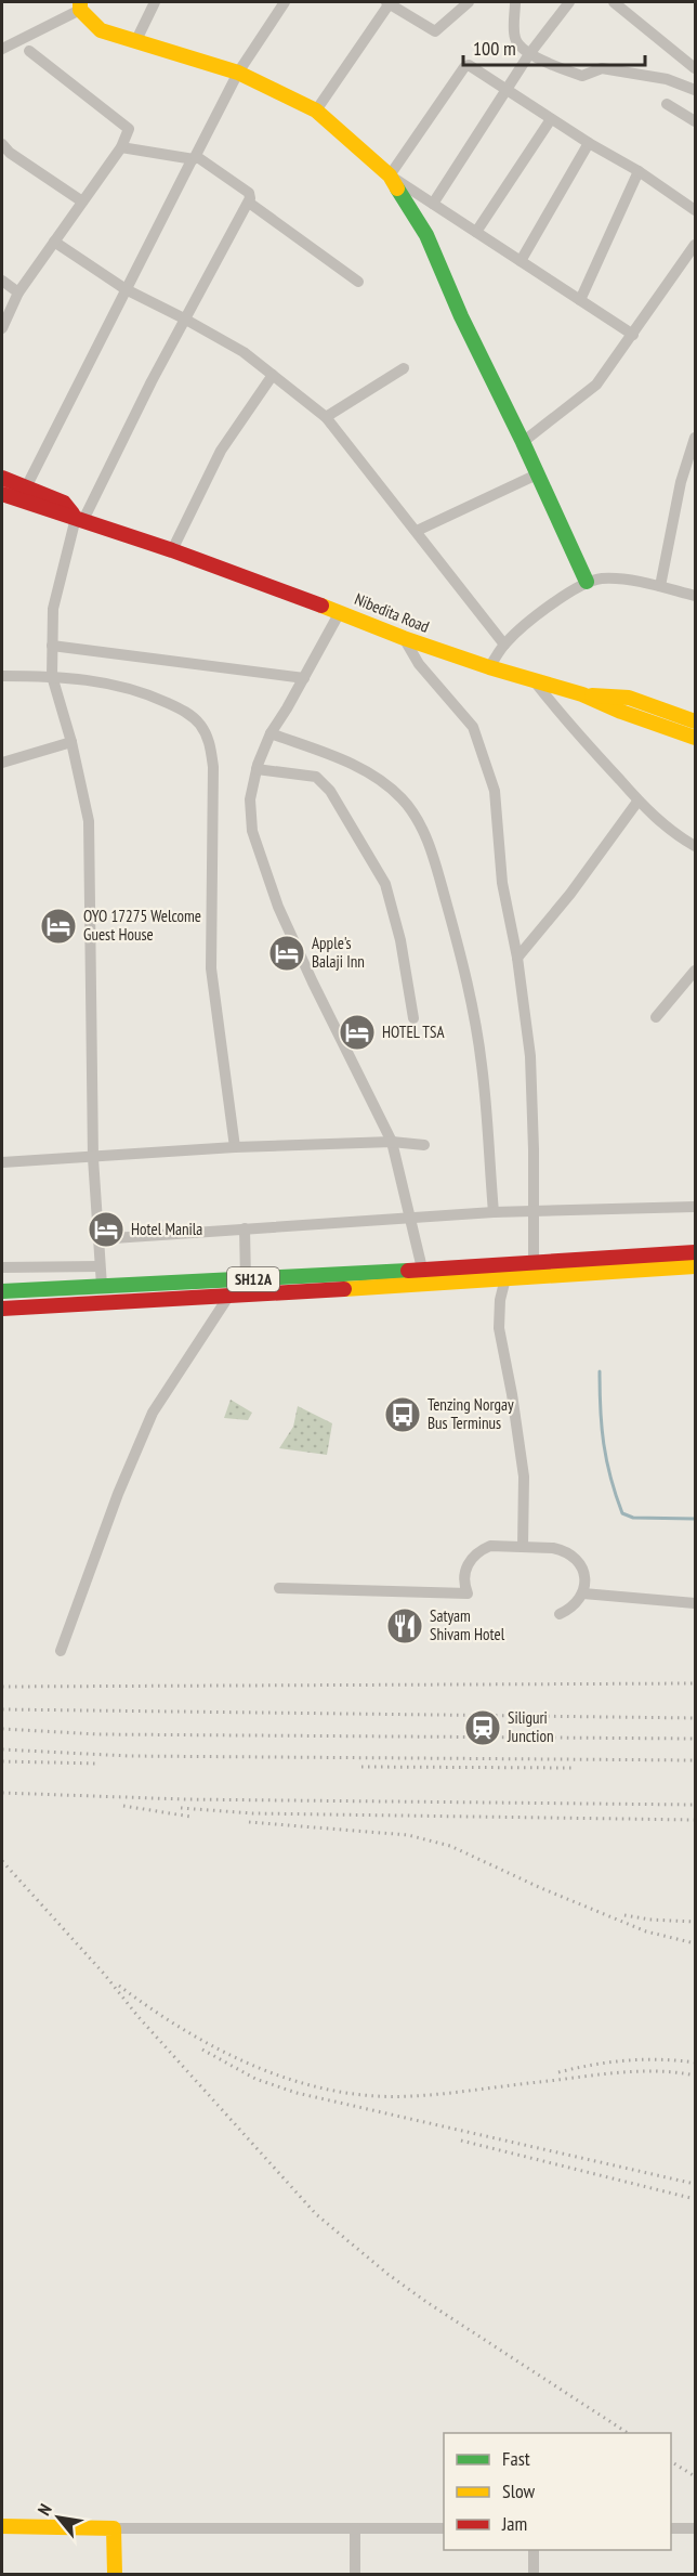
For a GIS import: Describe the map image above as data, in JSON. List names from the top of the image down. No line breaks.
{"streets":{"street":["Nibedita Road","SH12A"]},"places":{"hotel":["OYO 17275 Welcome Guest House","Apple's Balaji Inn","HOTEL TSA","Hotel Manila"],"bus stop":["Tenzing Norgay Bus Terminus"],"restaurant":["Satyam Shivam Hotel"],"station":["Siliguri Junction"]},"legend":["Fast","Slow","Jam"],"scale_bar":"100 m","north":"top left"}
